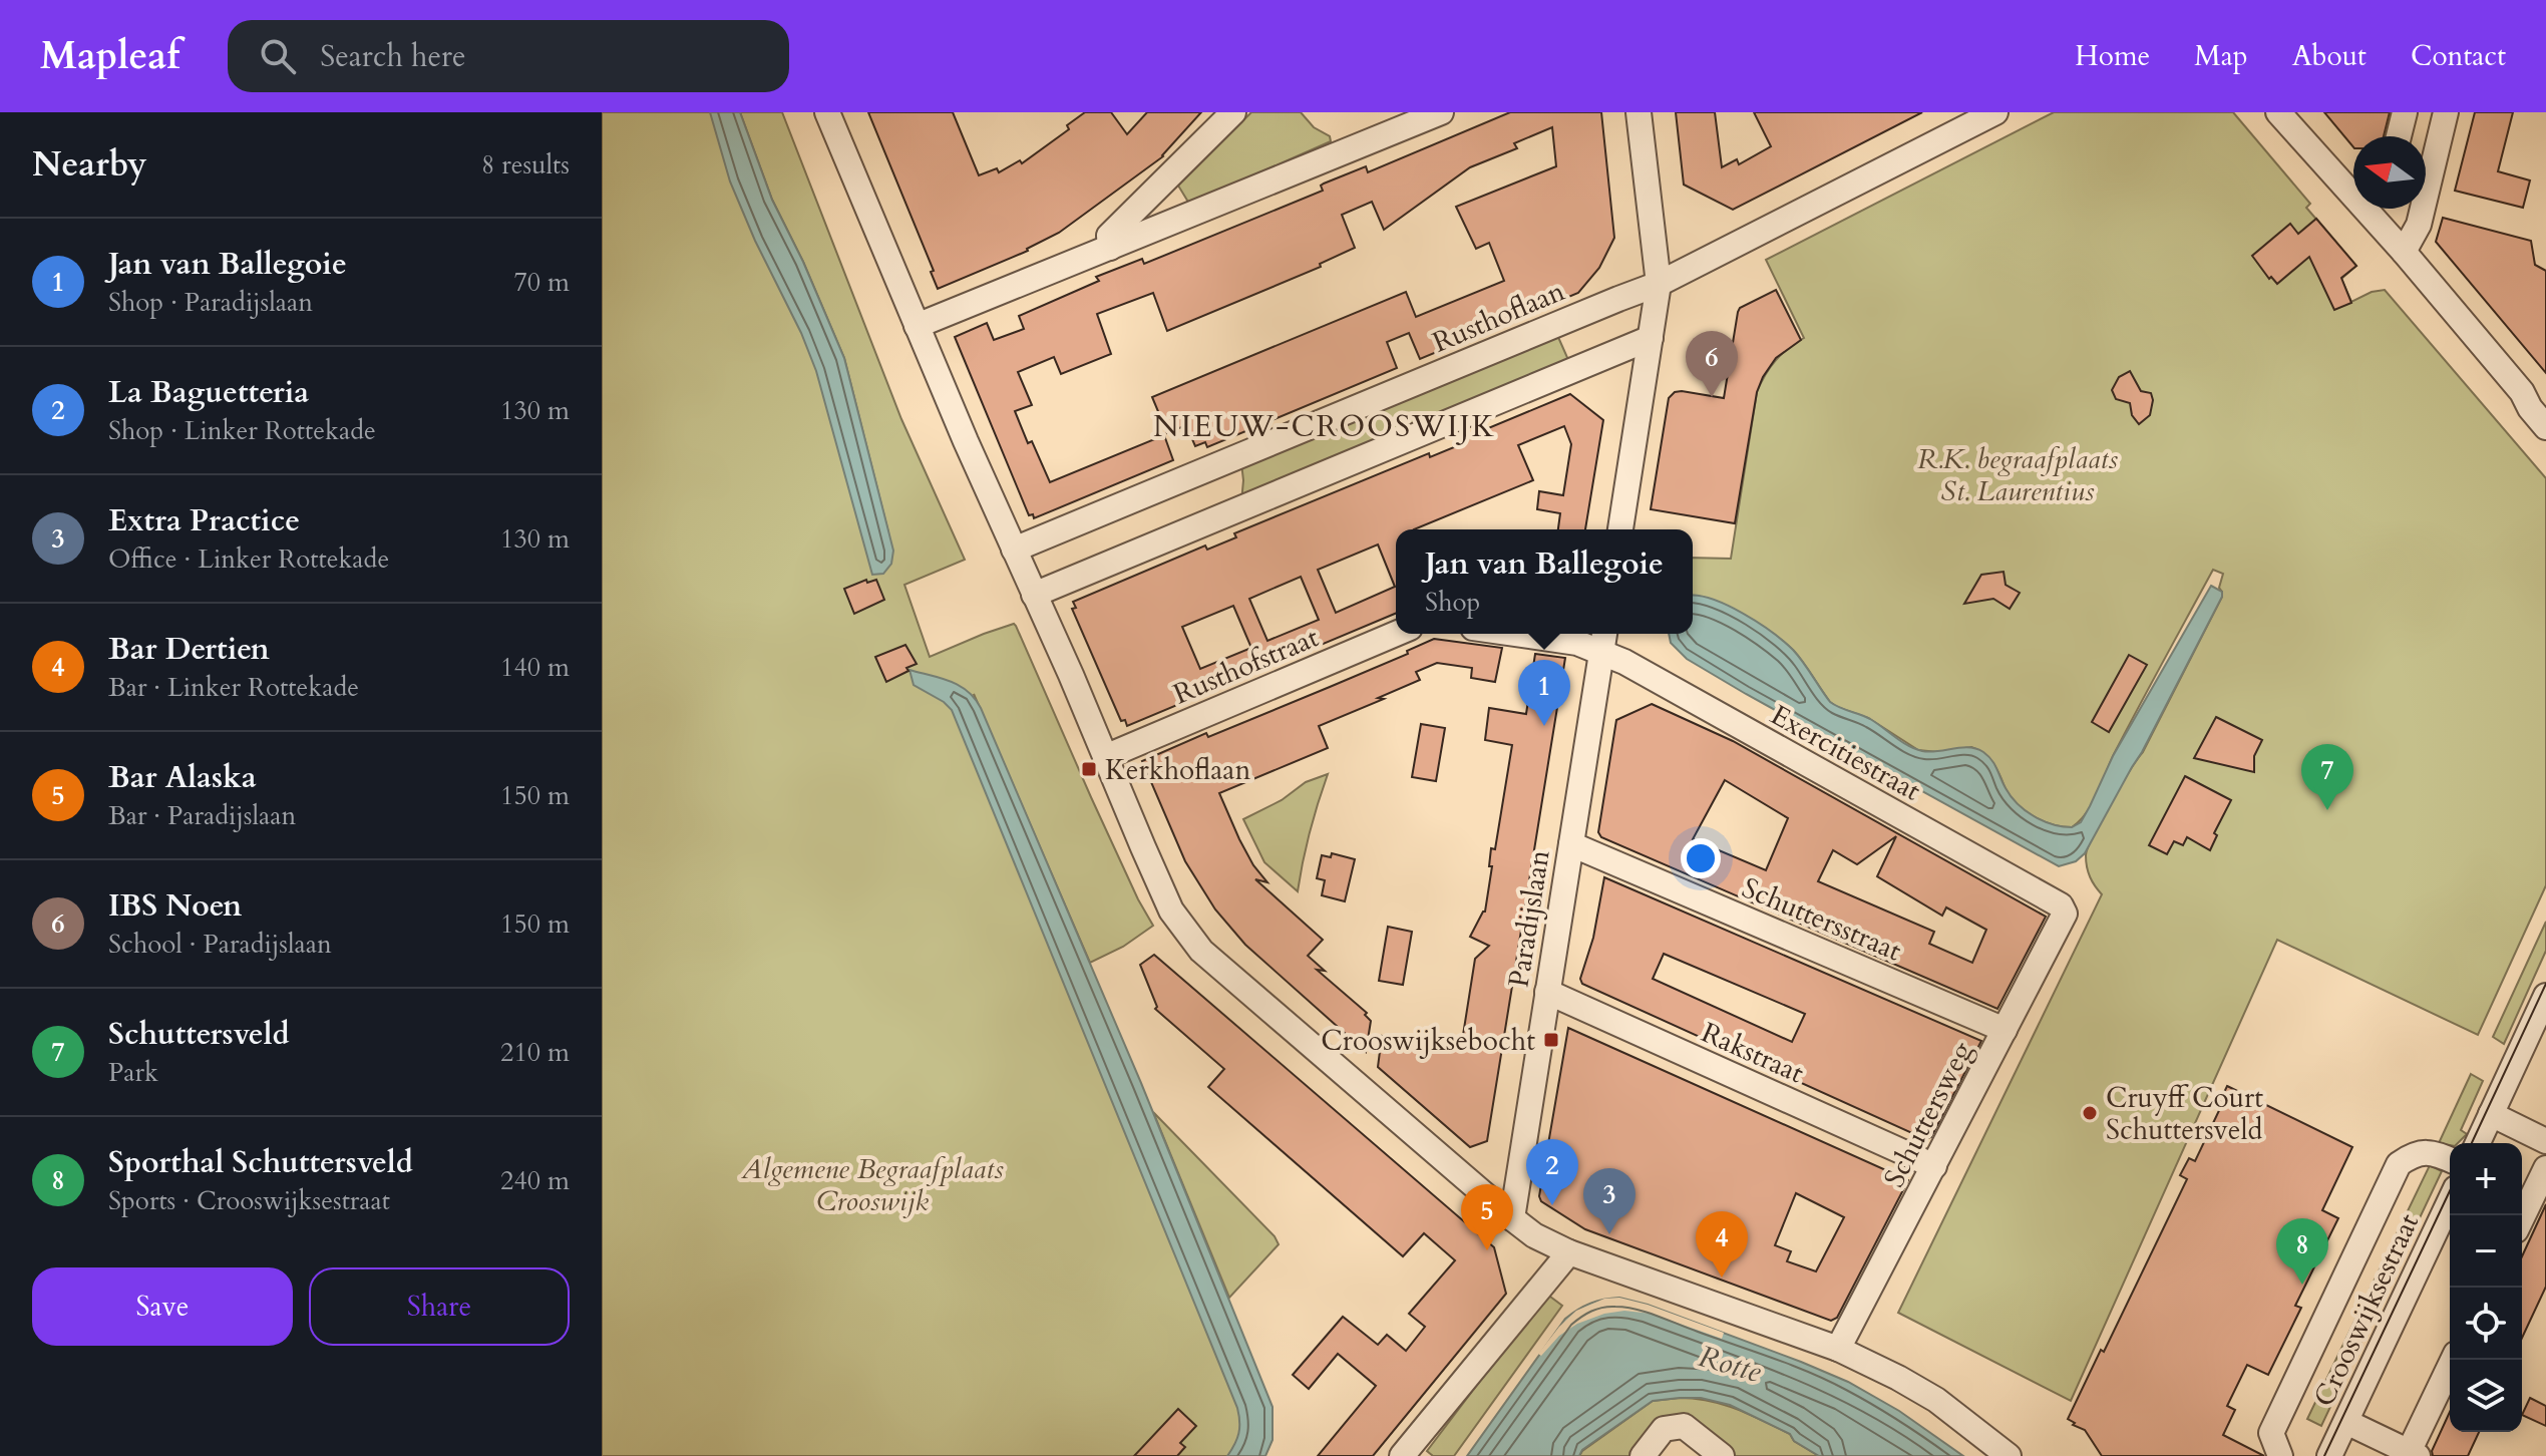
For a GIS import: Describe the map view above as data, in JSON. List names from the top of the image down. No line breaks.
{"streets":{"street":["Rusthoflaan","Rusthofstraat","Exercitiestraat","Paradijslaan","Schuttersstraat","Rakstraat","Schuttersweg","Crooswijksestraat"]},"crossings":[["Exercitiestraat","Paradijslaan"],["Exercitiestraat","Schuttersweg"],["Paradijslaan","Schuttersstraat"],["Paradijslaan","Rakstraat"],["Schuttersstraat","Schuttersweg"],["Rakstraat","Schuttersweg"]],"districts":["NIEUW-CROOSWIJK"],"water":["Rotte"],"parks":["R.K. begraafplaats St. Laurentius","Algemene Begraafplaats Crooswijk"],"places":{"transit":["Kerkhoflaan","Crooswijksebocht"],"other":["Cruyff Court Schuttersveld"]},"north":"left","page":{"header":"Mapleaf","search":"Search here","nav":["Home","Map","About","Contact"],"heading":["Nearby","8 results"],"list":[{"mark":"1","name":"Jan van Ballegoie","note":"Shop · Paradijslaan","value":"70 m"},{"mark":"2","name":"La Baguetteria","note":"Shop · Linker Rottekade","value":"130 m"},{"mark":"3","name":"Extra Practice","note":"Office · Linker Rottekade","value":"130 m"},{"mark":"4","name":"Bar Dertien","note":"Bar · Linker Rottekade","value":"140 m"},{"mark":"5","name":"Bar Alaska","note":"Bar · Paradijslaan","value":"150 m"},{"mark":"6","name":"IBS Noen","note":"School · Paradijslaan","value":"150 m"},{"mark":"7","name":"Schuttersveld","note":"Park","value":"210 m"},{"mark":"8","name":"Sporthal Schuttersveld","note":"Sports · Crooswijksestraat","value":"240 m"}],"pins":["6","1","7","2","3","5","4","8"],"popup":["Jan van Ballegoie","Shop"],"map_buttons":["+","−"],"buttons":["Save","Share"]}}
